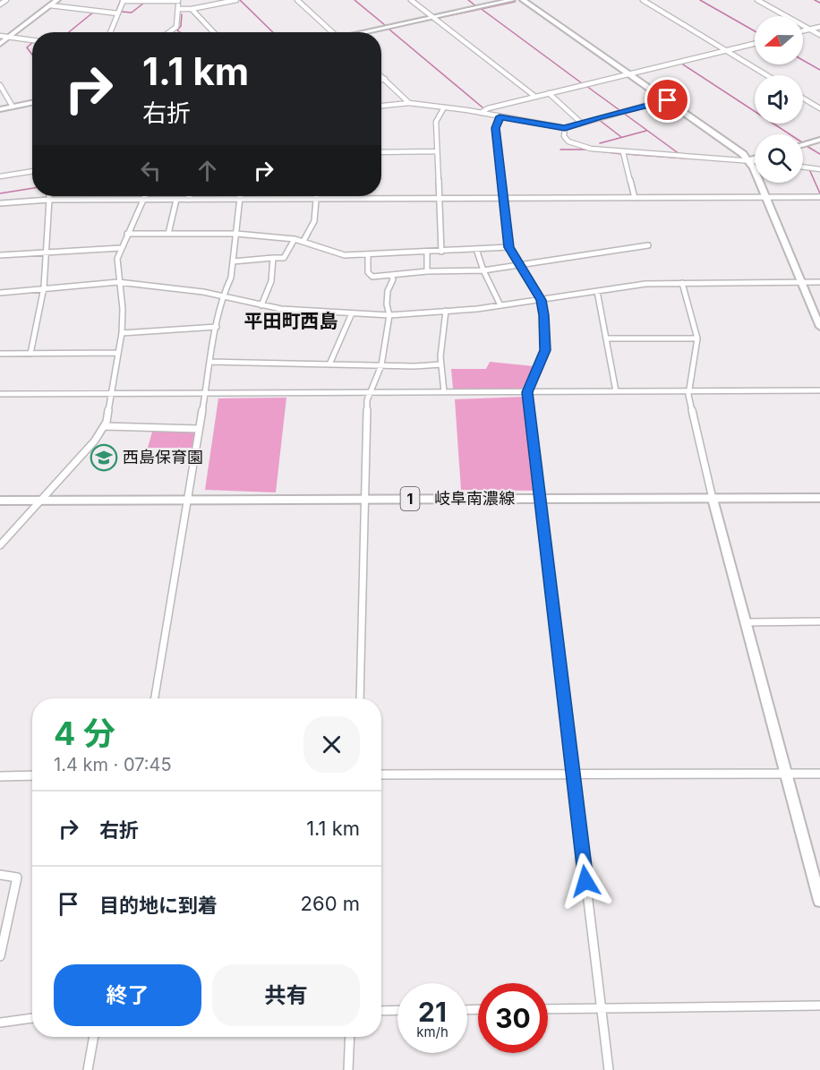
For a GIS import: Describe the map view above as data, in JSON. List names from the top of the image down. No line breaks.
{"streets":{"street":["1","岐阜南濃線"]},"districts":["平田町西島"],"places":{"school or university":["西島保育園"]},"north":"left","page":{"turn":["1.1 km","右折"],"heading":["4 分","1.4 km · 07:45"],"list":[{"name":"右折","value":"1.1 km"},{"name":"目的地に到着","value":"260 m"}],"buttons":["終了","共有"],"speed":"21 km/h","limit":"30"}}
